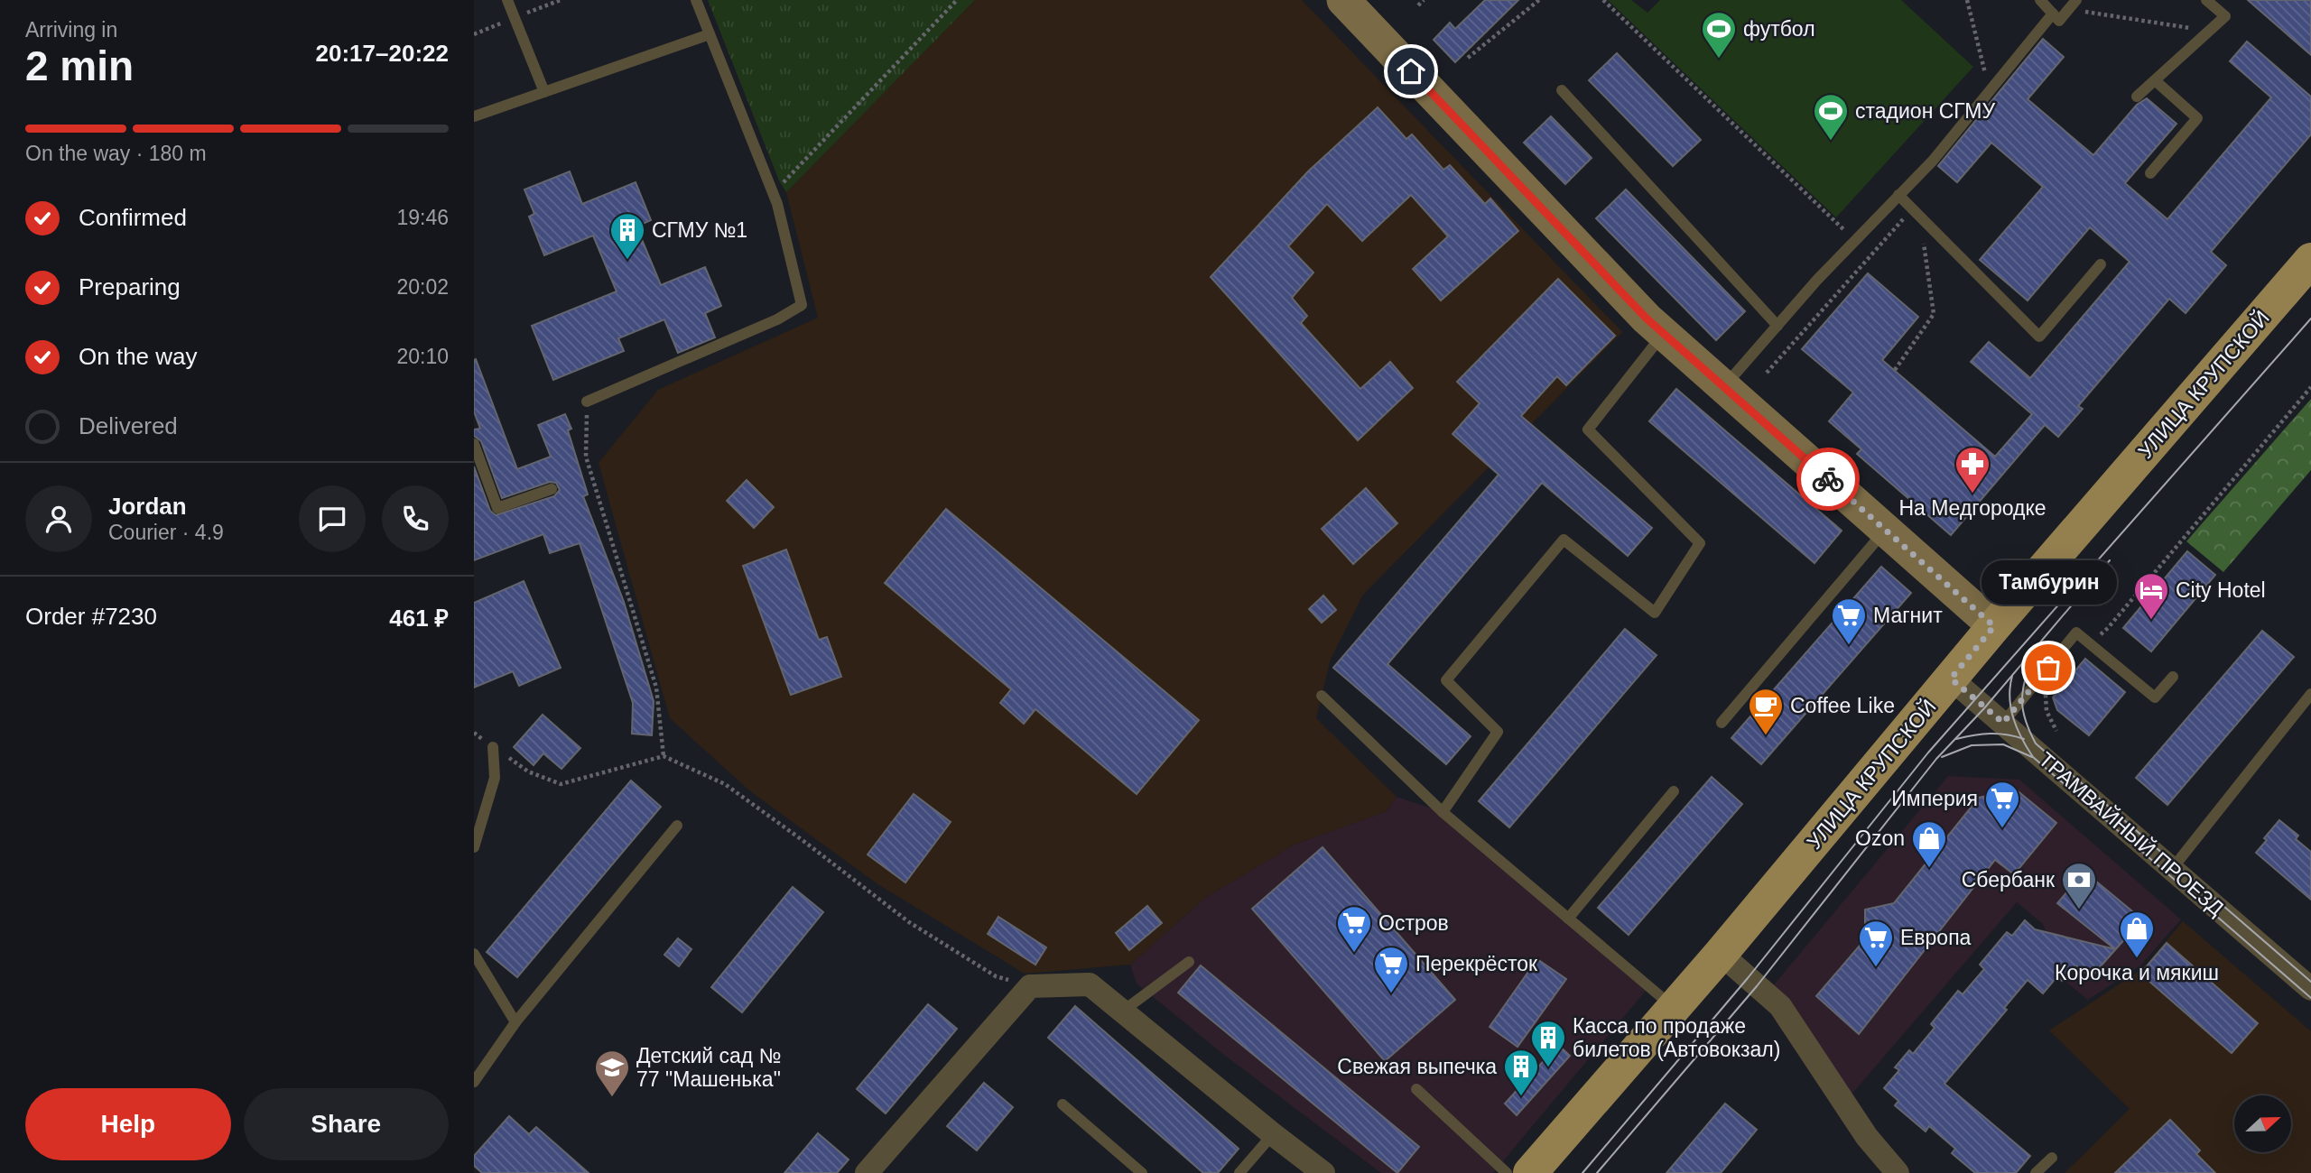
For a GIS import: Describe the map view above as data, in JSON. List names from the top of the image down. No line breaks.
{"streets":{"main road":["УЛИЦА КРУПСКОЙ"],"street":["ТРАМВАЙНЫЙ ПРОЕЗД"]},"crossings":[["УЛИЦА КРУПСКОЙ","ТРАМВАЙНЫЙ ПРОЕЗД"]],"places":{"sports":["футбол","стадион СГМУ"],"building":["СГМУ №1","Касса по продаже билетов (Автовокзал)","Свежая выпечка"],"pharmacy":["На Медгородке"],"hotel":["City Hotel"],"supermarket":["Магнит","Империя","Остров","Европа","Перекрёсток"],"other":["Тамбурин"],"cafe":["Coffee Like"],"shop":["Ozon","Корочка и мякиш"],"bank":["Сбербанк"],"school or university":["Детский сад № 77 \"Машенька\""]},"north":"right","page":{"heading":["2 min","Arriving in","20:17–20:22"],"panel":["Jordan","Courier · 4.9","Order #7230","461 ₽"],"bar":"On the way · 180 m","list":[["Confirmed","19:46"],["Preparing","20:02"],["On the way","20:10"],"Delivered"],"bubble":"Тамбурин","buttons":["Help","Share"]}}
